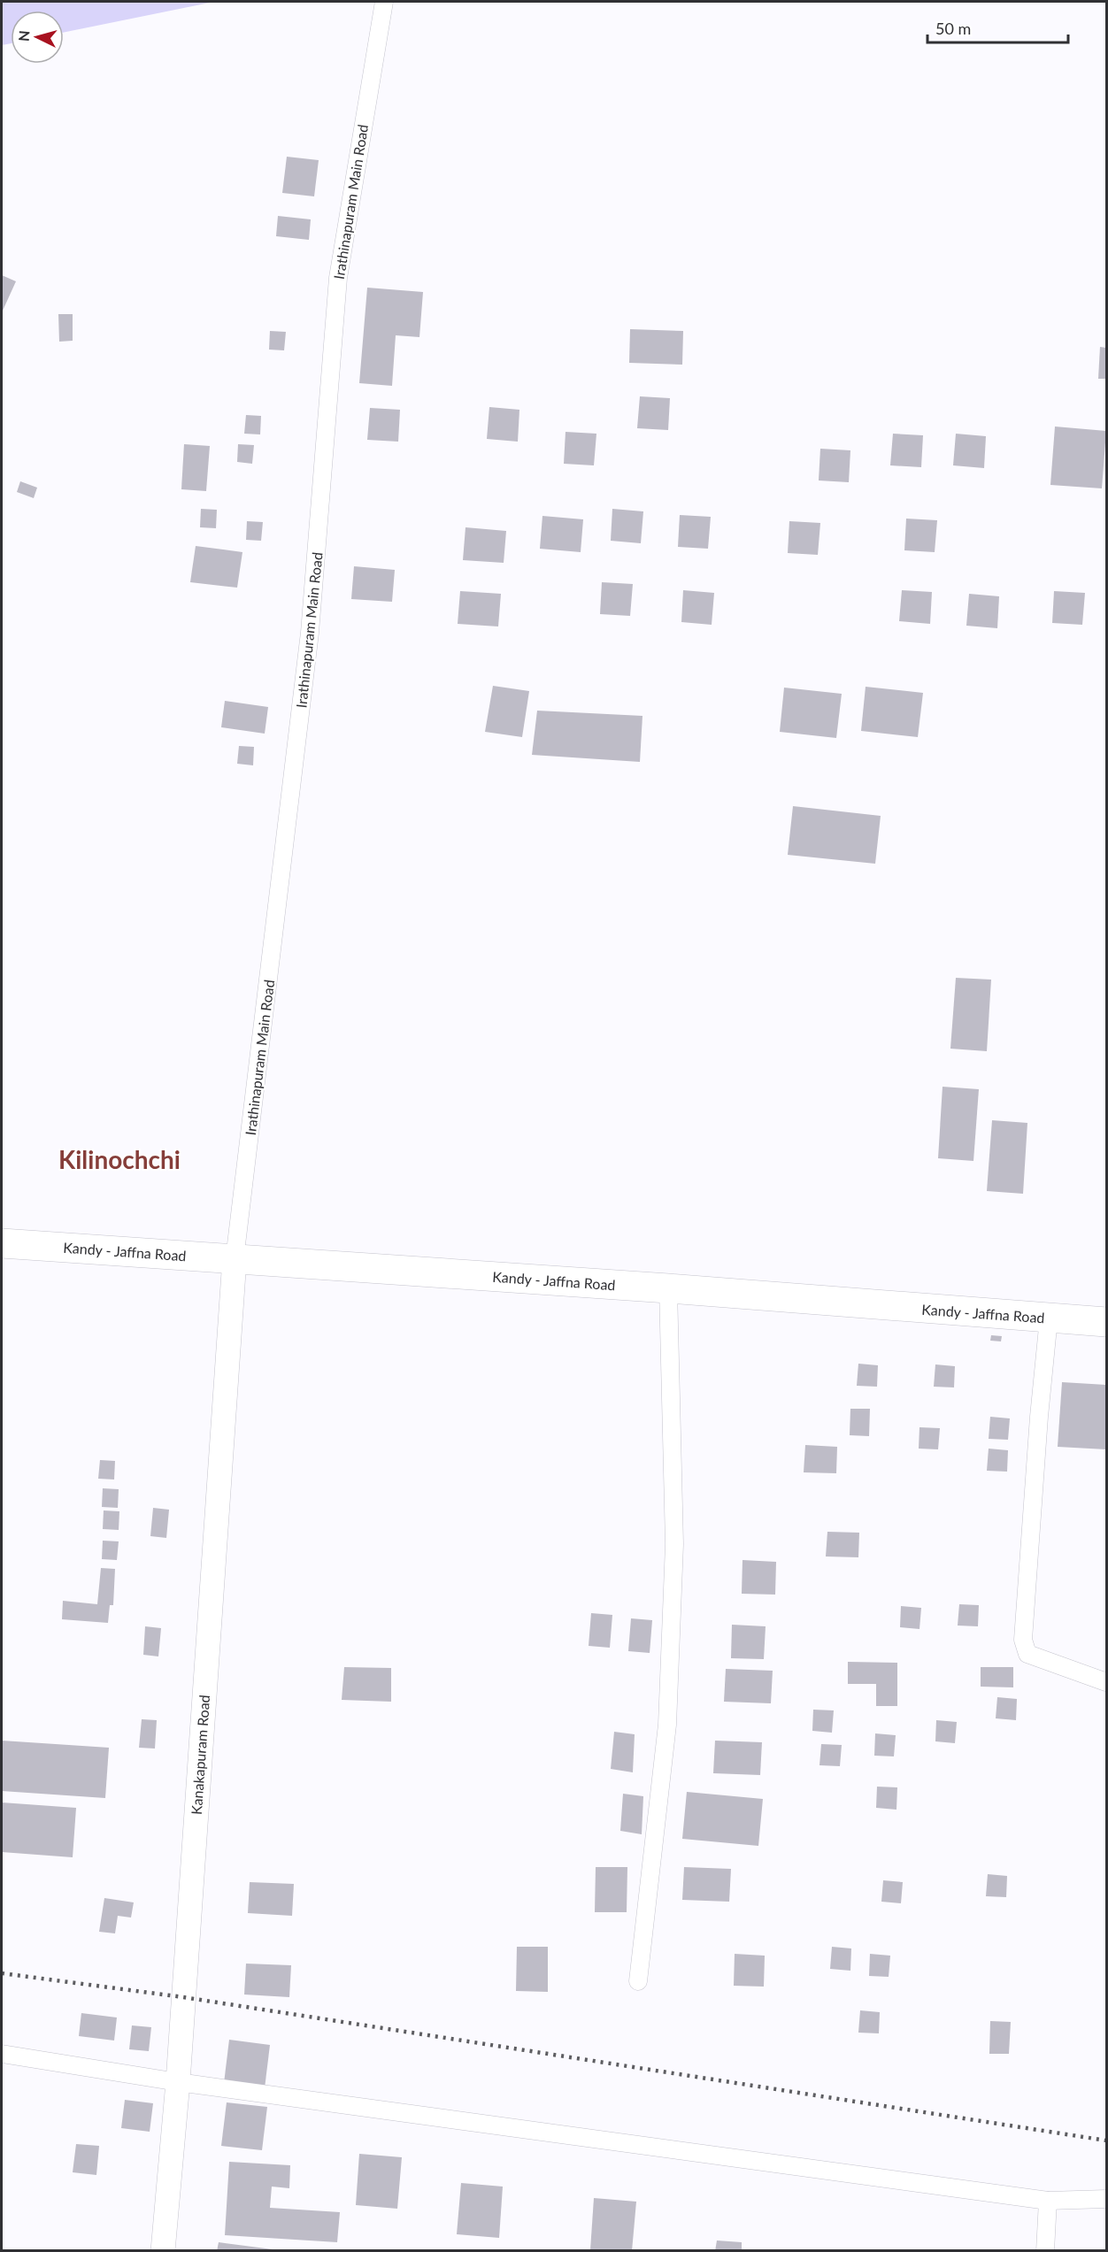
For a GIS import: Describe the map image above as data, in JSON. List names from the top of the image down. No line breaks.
{"streets":{"highway":["Kandy - Jaffna Road"],"street":["Irathinapuram Main Road","Kanakapuram Road"]},"crossings":[["Irathinapuram Main Road","Kandy - Jaffna Road"],["Irathinapuram Main Road","Kanakapuram Road"],["Kandy - Jaffna Road","Kanakapuram Road"]],"districts":["Kilinochchi"],"scale_bar":"50 m","north":"left"}
